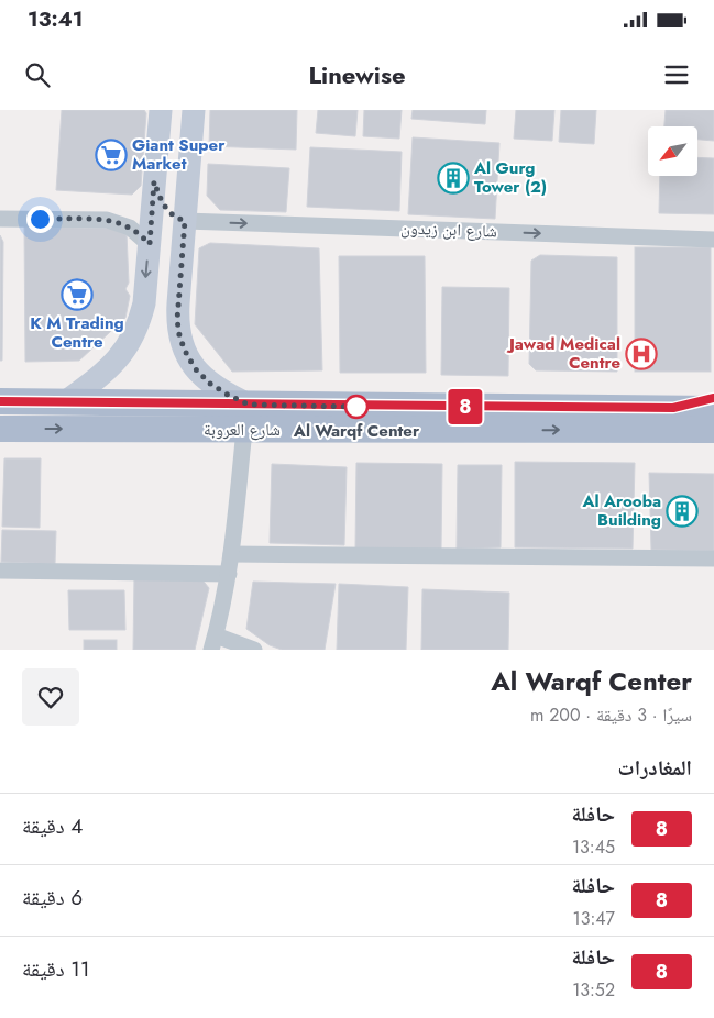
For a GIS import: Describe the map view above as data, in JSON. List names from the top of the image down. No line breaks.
{"streets":{"main road":["شارع العروبة"],"street":["شارع ابن زيدون"]},"one_way":["شارع ابن زيدون"],"places":{"supermarket":["Giant Super Market","K M Trading Centre"],"building":["Al Gurg Tower (2)","Al Arooba Building"],"hospital":["Jawad Medical Centre"],"other":["Al Warqf Center"]},"lines":["bus line 8"],"north":"bottom left","page":{"status":"13:41","header":"Linewise","on_map":"8","heading":[["Al Warqf Center","سيرًا · 3 دقيقة · 200 m"],"المغادرات"],"list":[{"mark":"8","name":"حافلة","note":"13:45","value":"4 دقيقة"},{"mark":"8","name":"حافلة","note":"13:47","value":"6 دقيقة"},{"mark":"8","name":"حافلة","note":"13:52","value":"11 دقيقة"}]}}
